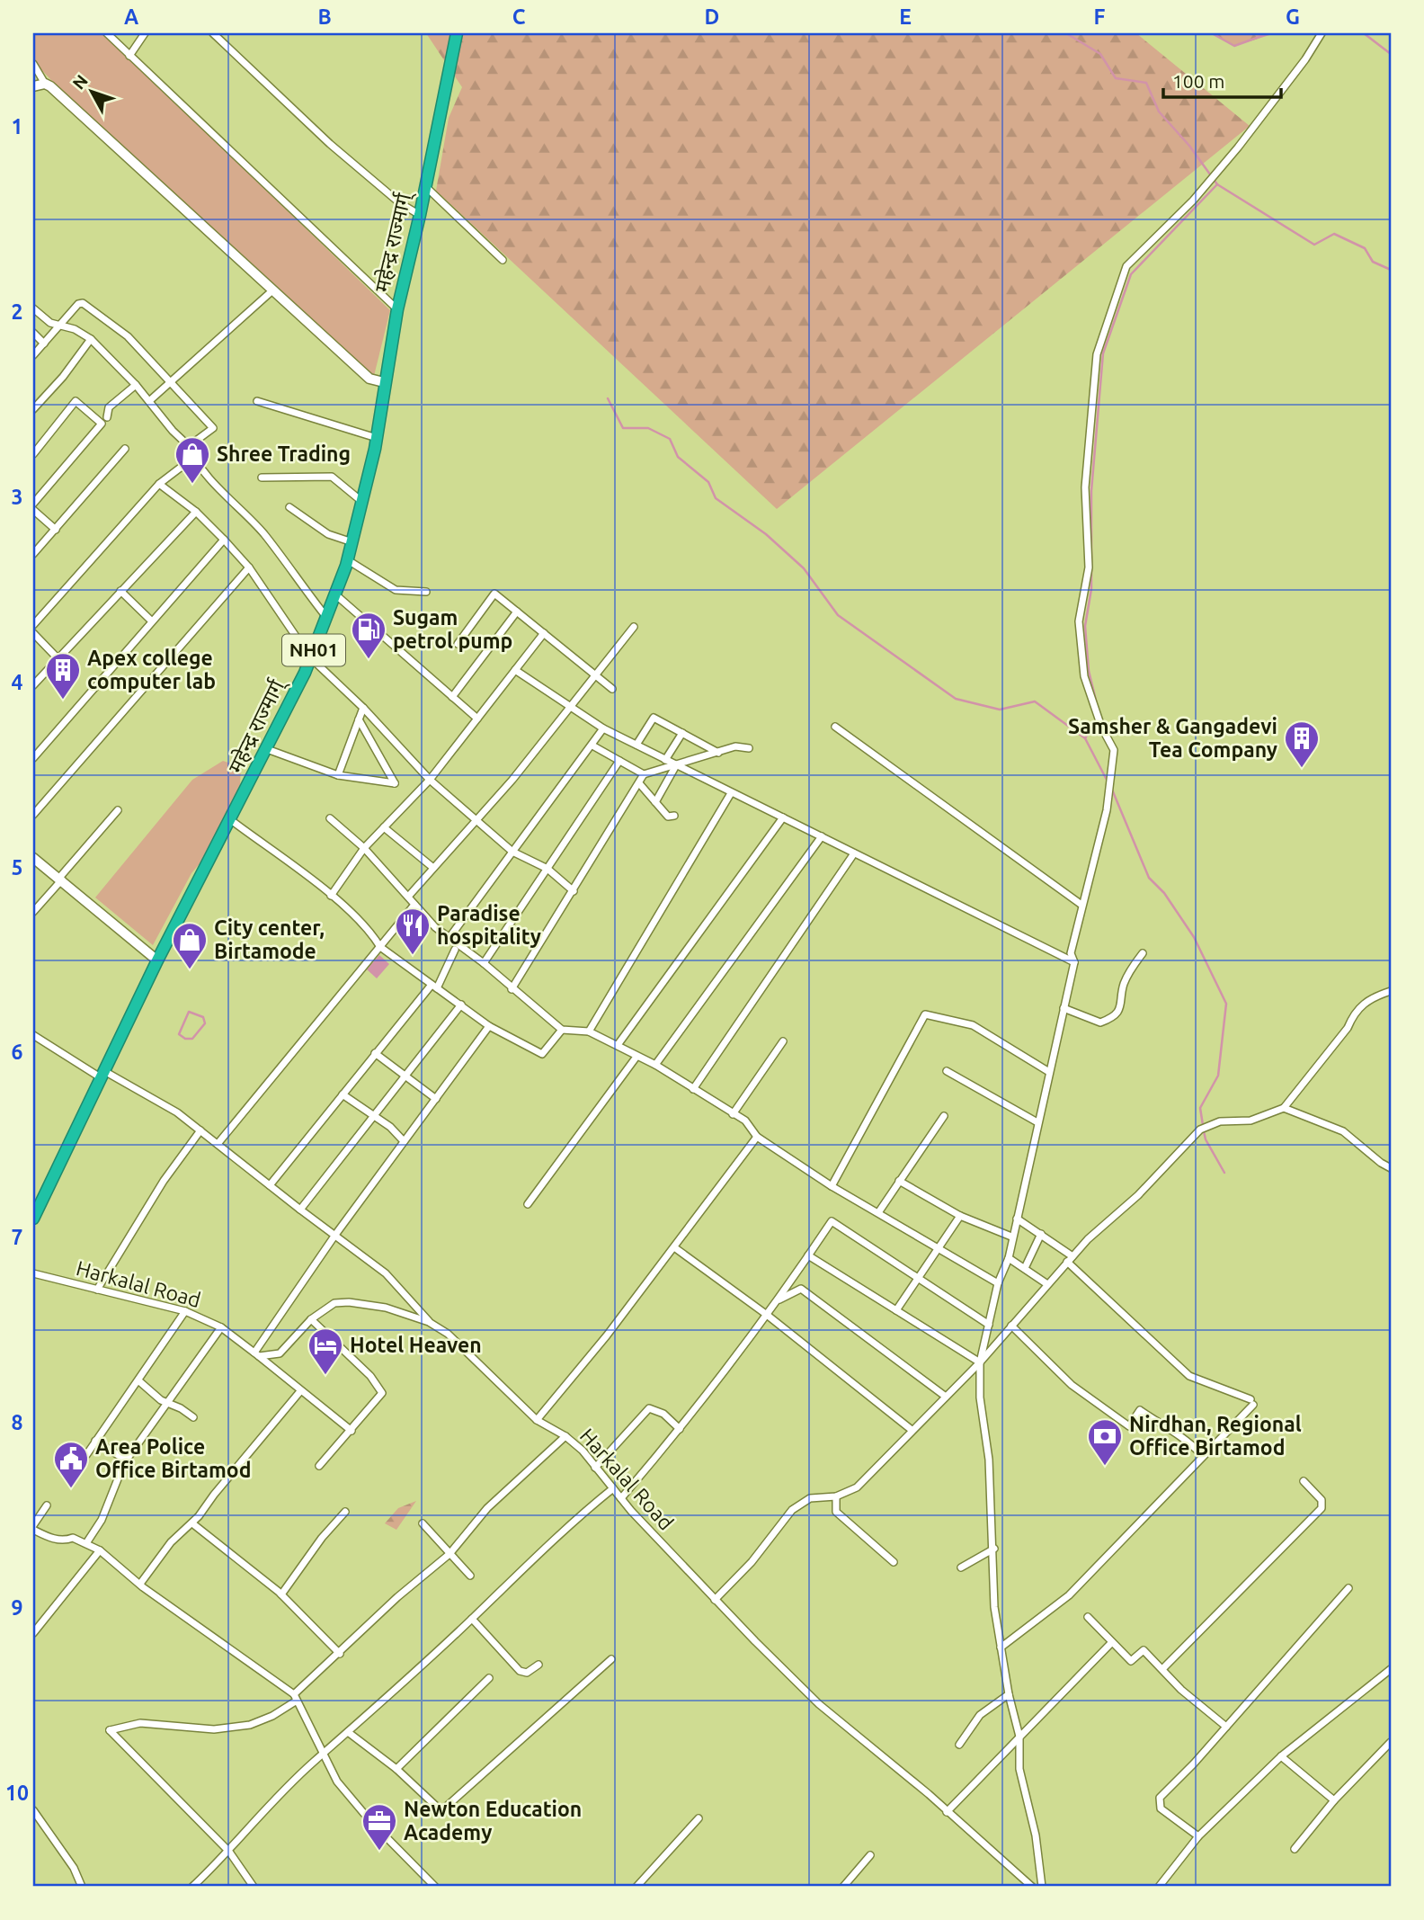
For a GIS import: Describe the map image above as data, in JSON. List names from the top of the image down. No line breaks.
{"streets":{"highway":["महेन्द्र राज्मार्ग्","NH01"],"street":["Harkalal Road"]},"places":{"shop":["Shree Trading","City center, Birtamode"],"fuel station":["Sugam petrol pump"],"building":["Apex college computer lab","Samsher & Gangadevi Tea Company"],"restaurant":["Paradise hospitality"],"hotel":["Hotel Heaven"],"bank":["Nirdhan, Regional Office Birtamod"],"public building":["Area Police Office Birtamod"],"office":["Newton Education Academy"]},"scale_bar":"100 m","north":"top left","grid":{"columns":["A","B","C","D","E","F","G"],"rows":["1","2","3","4","5","6","7","8","9","10"]}}
